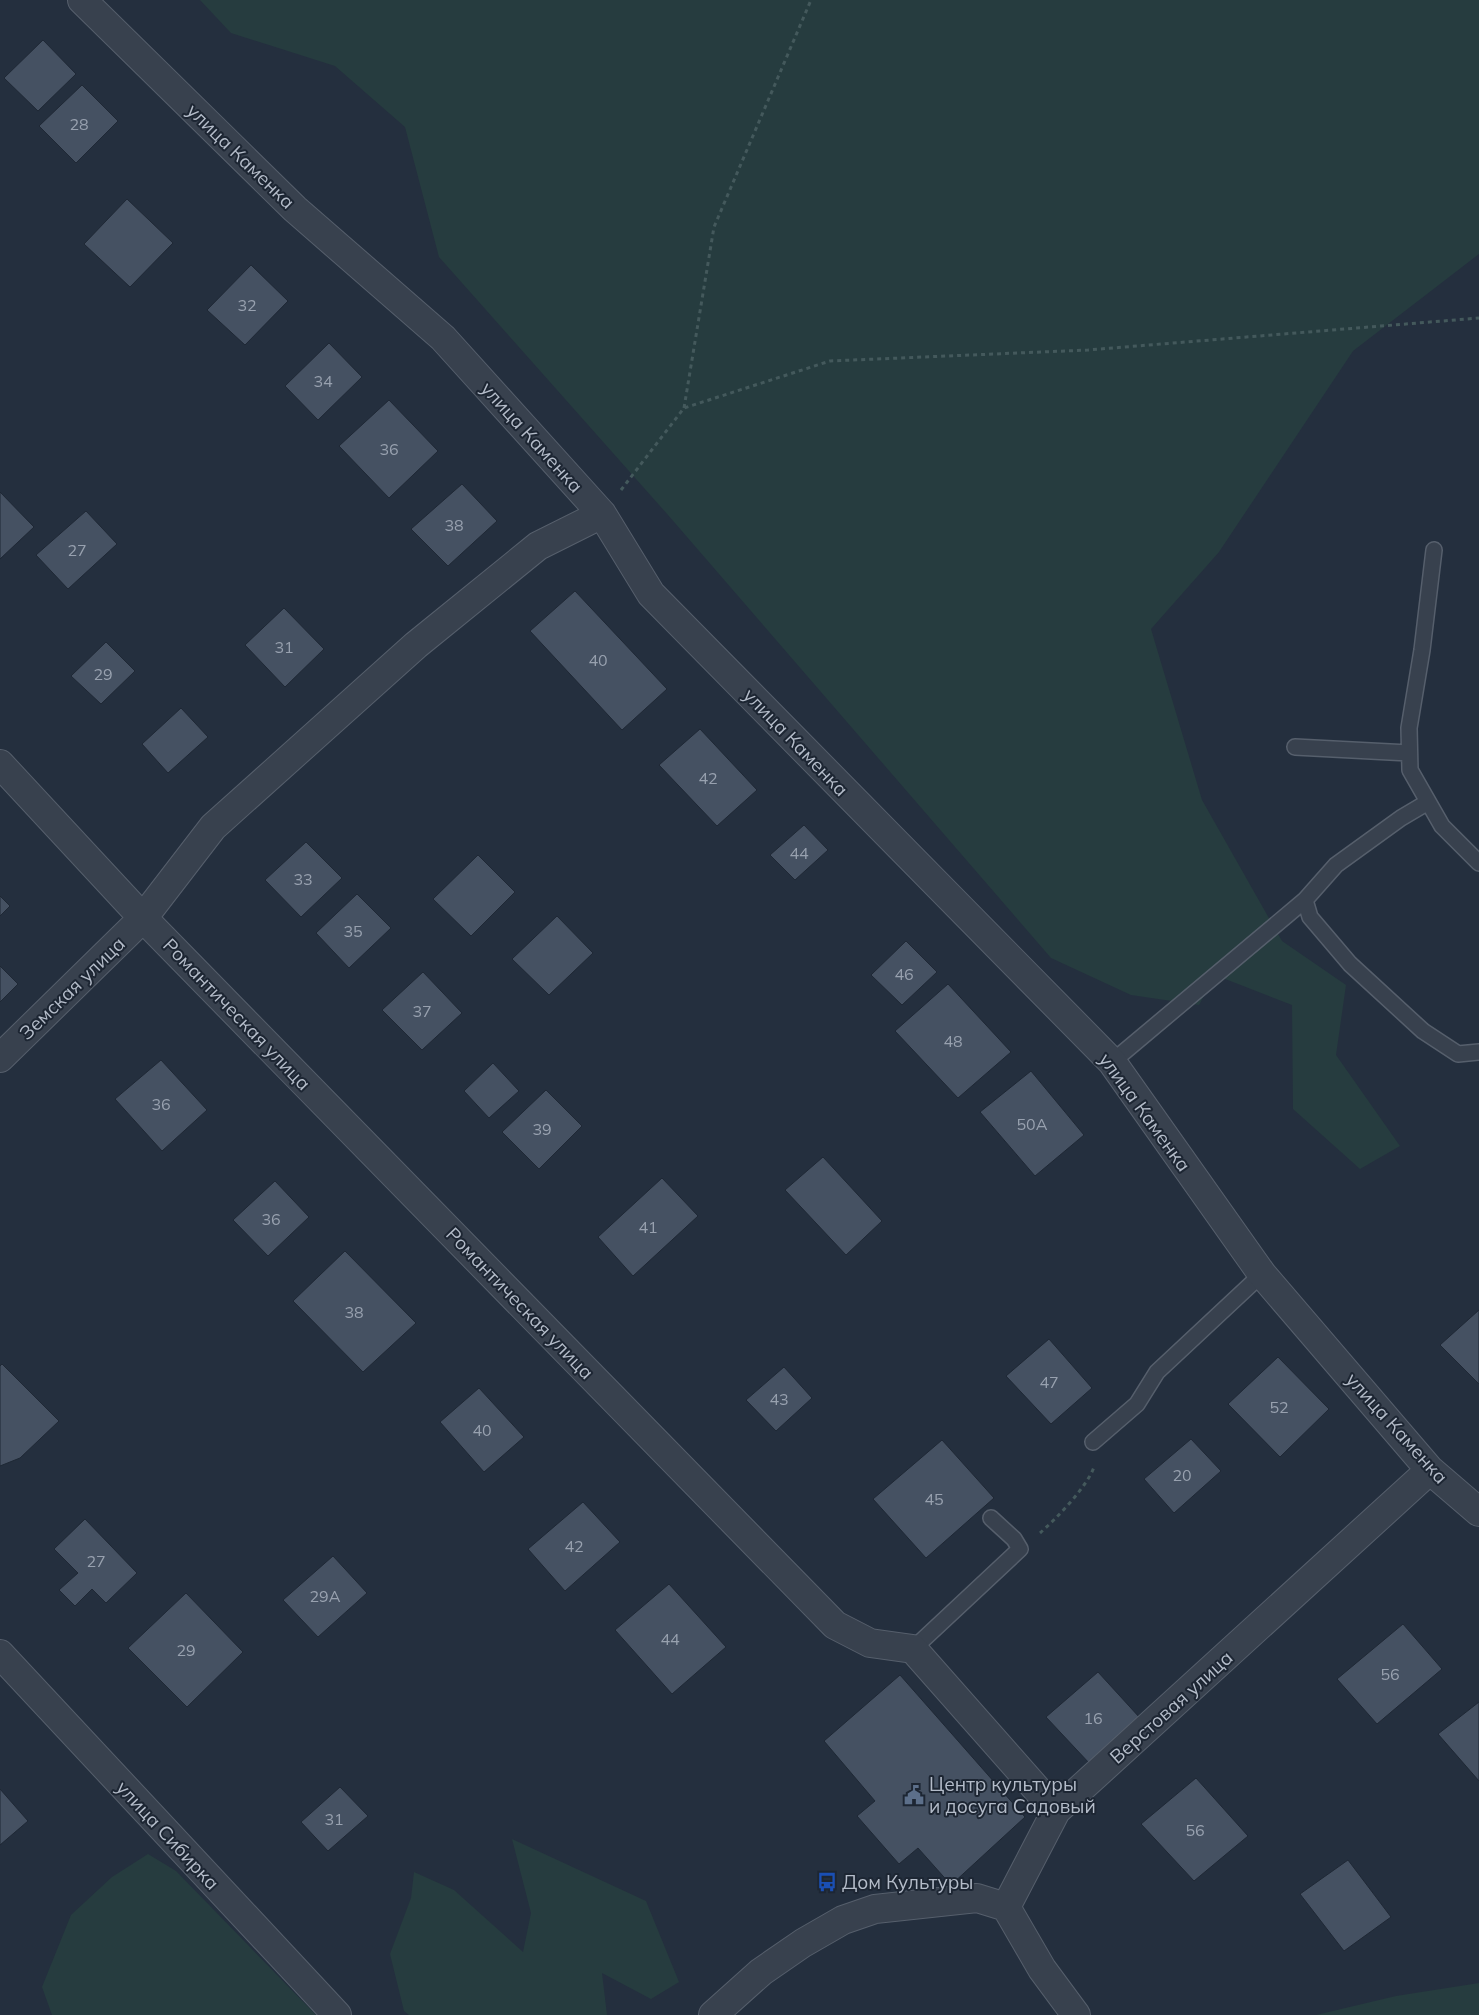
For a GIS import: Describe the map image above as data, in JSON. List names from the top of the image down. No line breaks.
{"streets":{"street":["улица Каменка","Земская улица","Романтическая улица","Верстовая улица","улица Сибирка"]},"crossings":[["улица Каменка","Земская улица"],["улица Каменка","Верстовая улица"],["Земская улица","Романтическая улица"]],"places":{"public building":["Центр культуры и досуга Садовый"],"bus stop":["Дом Культуры"]},"house_numbers":["28","32","34","36","38","27","31","40","29","42","44","33","35","46","37","48","36","50А","39","36","41","38","47","43","52","40","20","45","42","27","29А","44","29","56","16","31","56"]}
